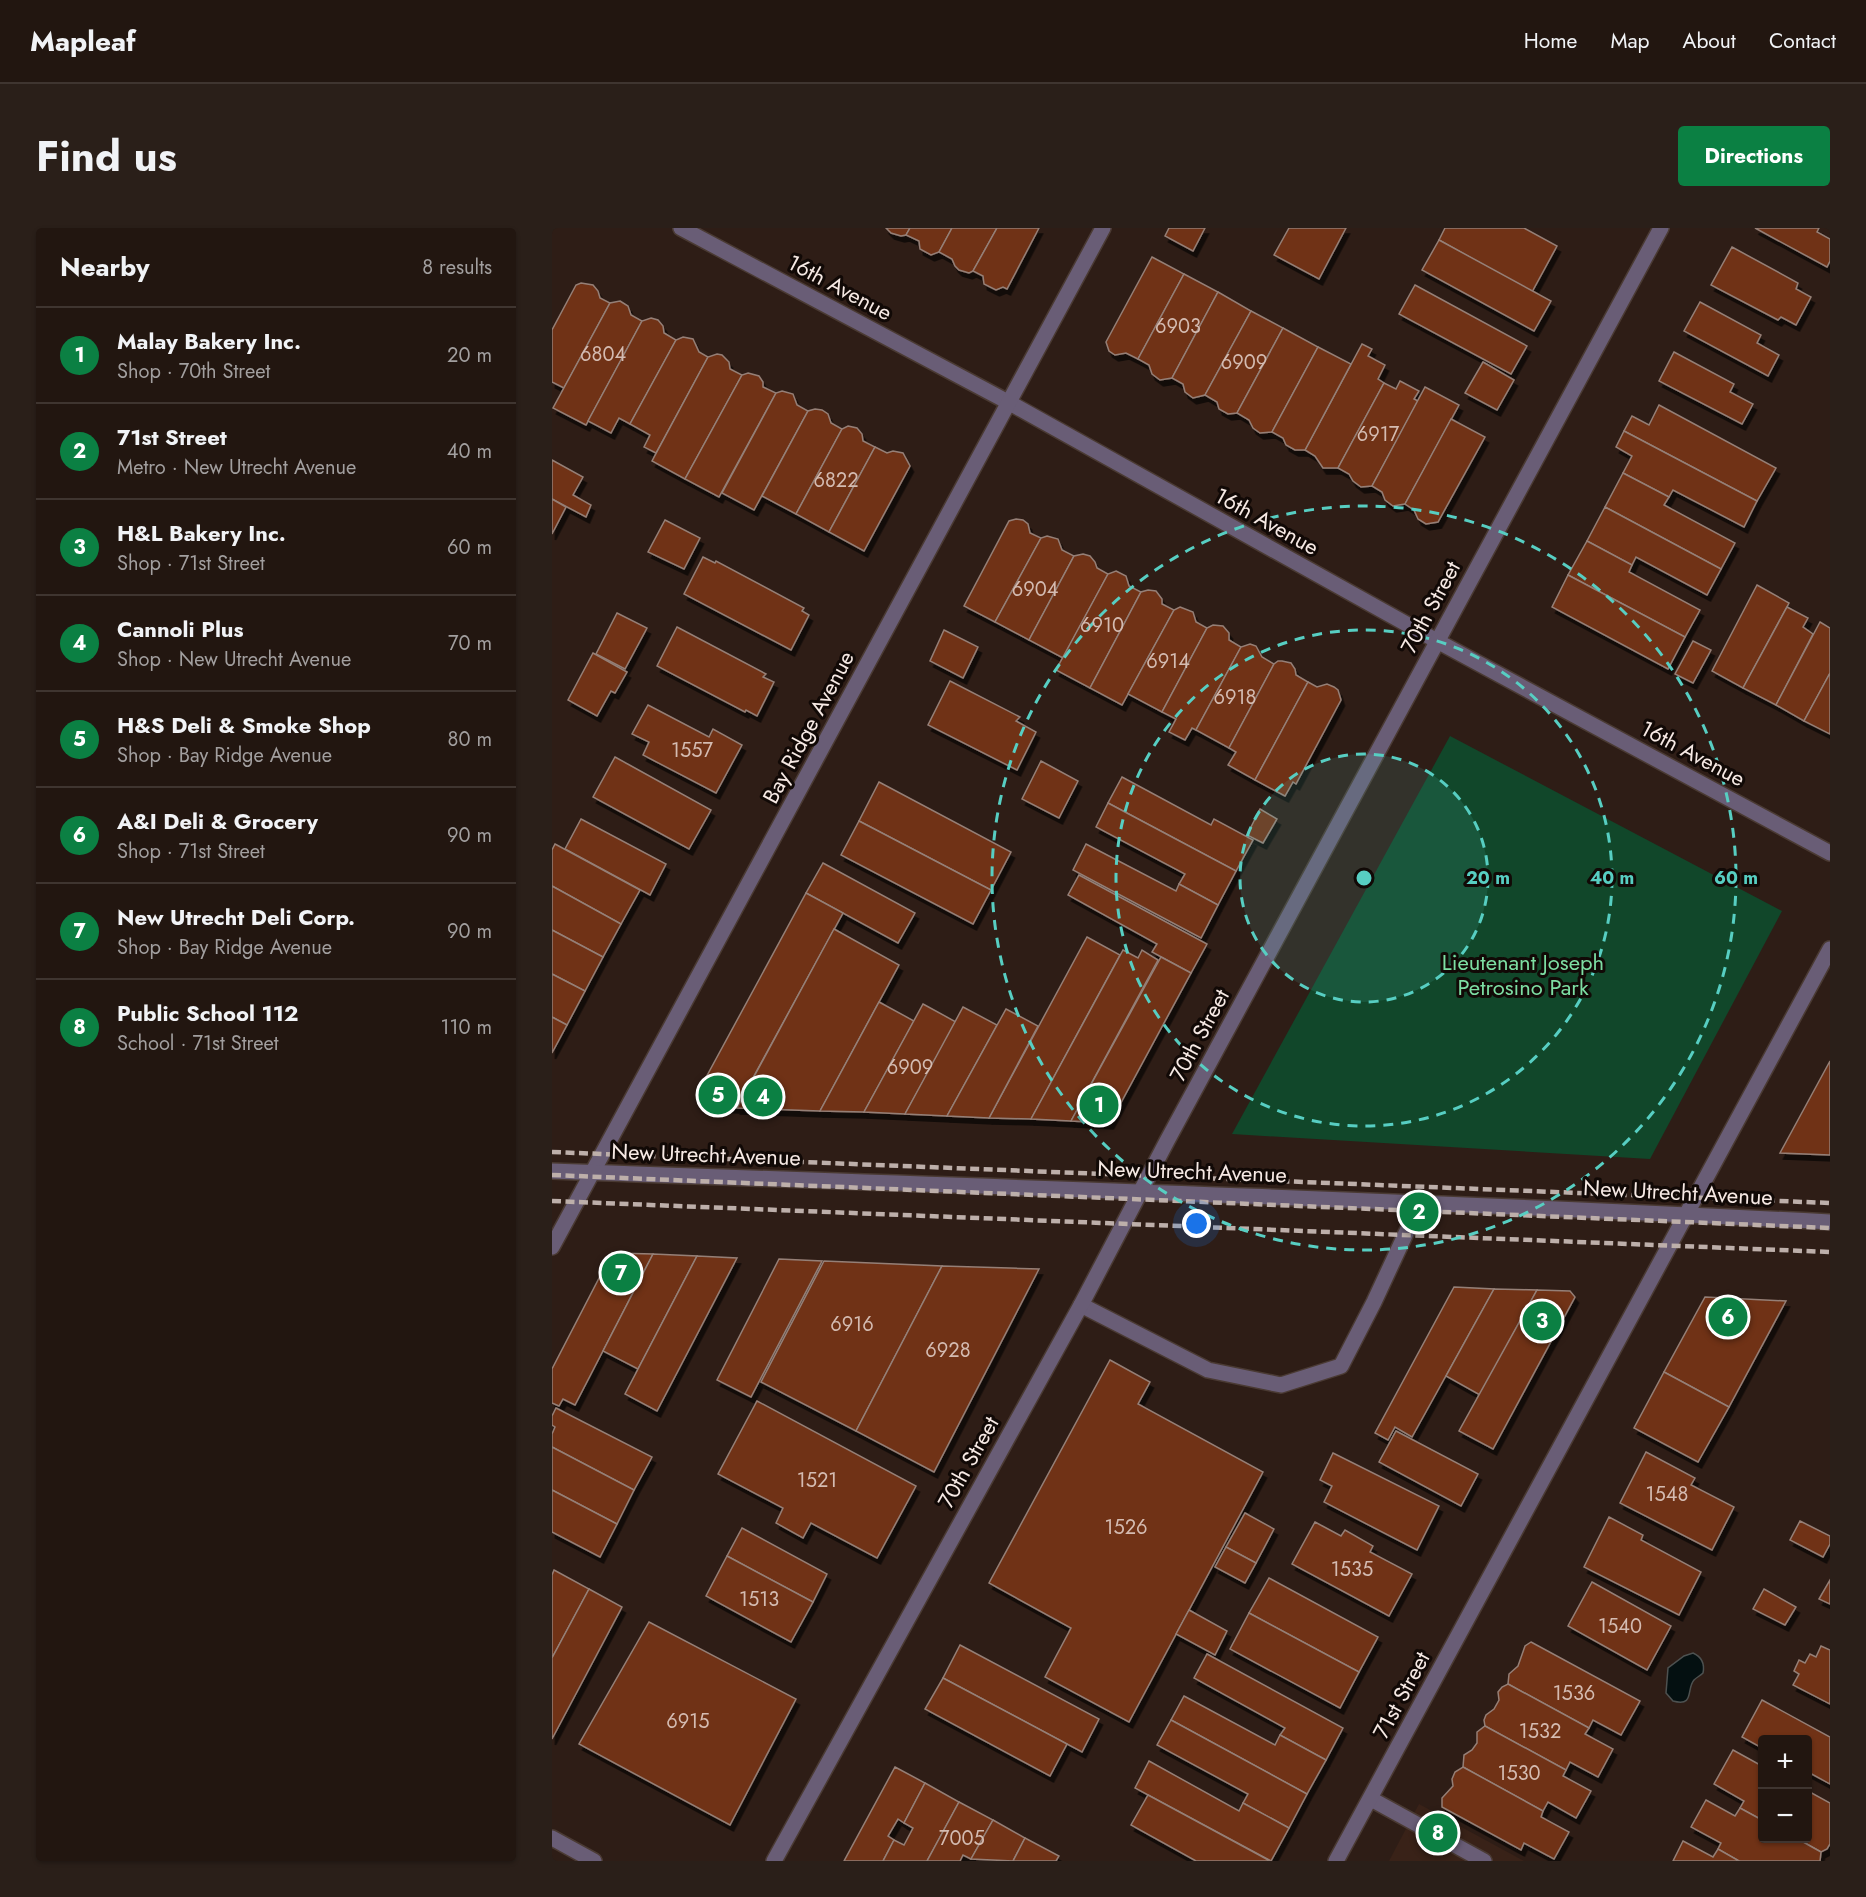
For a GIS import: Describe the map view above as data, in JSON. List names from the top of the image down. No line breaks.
{"streets":{"street":["16th Avenue","70th Street","Bay Ridge Avenue","New Utrecht Avenue","71st Street"]},"crossings":[["16th Avenue","70th Street"],["16th Avenue","Bay Ridge Avenue"],["70th Street","New Utrecht Avenue"],["Bay Ridge Avenue","New Utrecht Avenue"],["New Utrecht Avenue","71st Street"]],"parks":["Lieutenant Joseph Petrosino Park"],"house_numbers":["6903","6804","6909","6917","6822","6904","6910","6914","6918","1557","6909","6916","6928","1521","1548","1526","1535","1513","1540","1536","6915","1532","1530","7005"],"page":{"header":"Mapleaf","nav":["Home","Map","About","Contact"],"title":"Find us","buttons":"Directions","heading":["Nearby","8 results"],"list":[{"mark":"1","name":"Malay Bakery Inc.","note":"Shop · 70th Street","value":"20 m"},{"mark":"2","name":"71st Street","note":"Metro · New Utrecht Avenue","value":"40 m"},{"mark":"3","name":"H&L Bakery Inc.","note":"Shop · 71st Street","value":"60 m"},{"mark":"4","name":"Cannoli Plus","note":"Shop · New Utrecht Avenue","value":"70 m"},{"mark":"5","name":"H&S Deli & Smoke Shop","note":"Shop · Bay Ridge Avenue","value":"80 m"},{"mark":"6","name":"A&I Deli & Grocery","note":"Shop · 71st Street","value":"90 m"},{"mark":"7","name":"New Utrecht Deli Corp.","note":"Shop · Bay Ridge Avenue","value":"90 m"},{"mark":"8","name":"Public School 112","note":"School · 71st Street","value":"110 m"}],"pins":["5","4","1","2","7","6","3","8"],"map_buttons":["+","−"]},"rings":["20 m","40 m","60 m"]}
